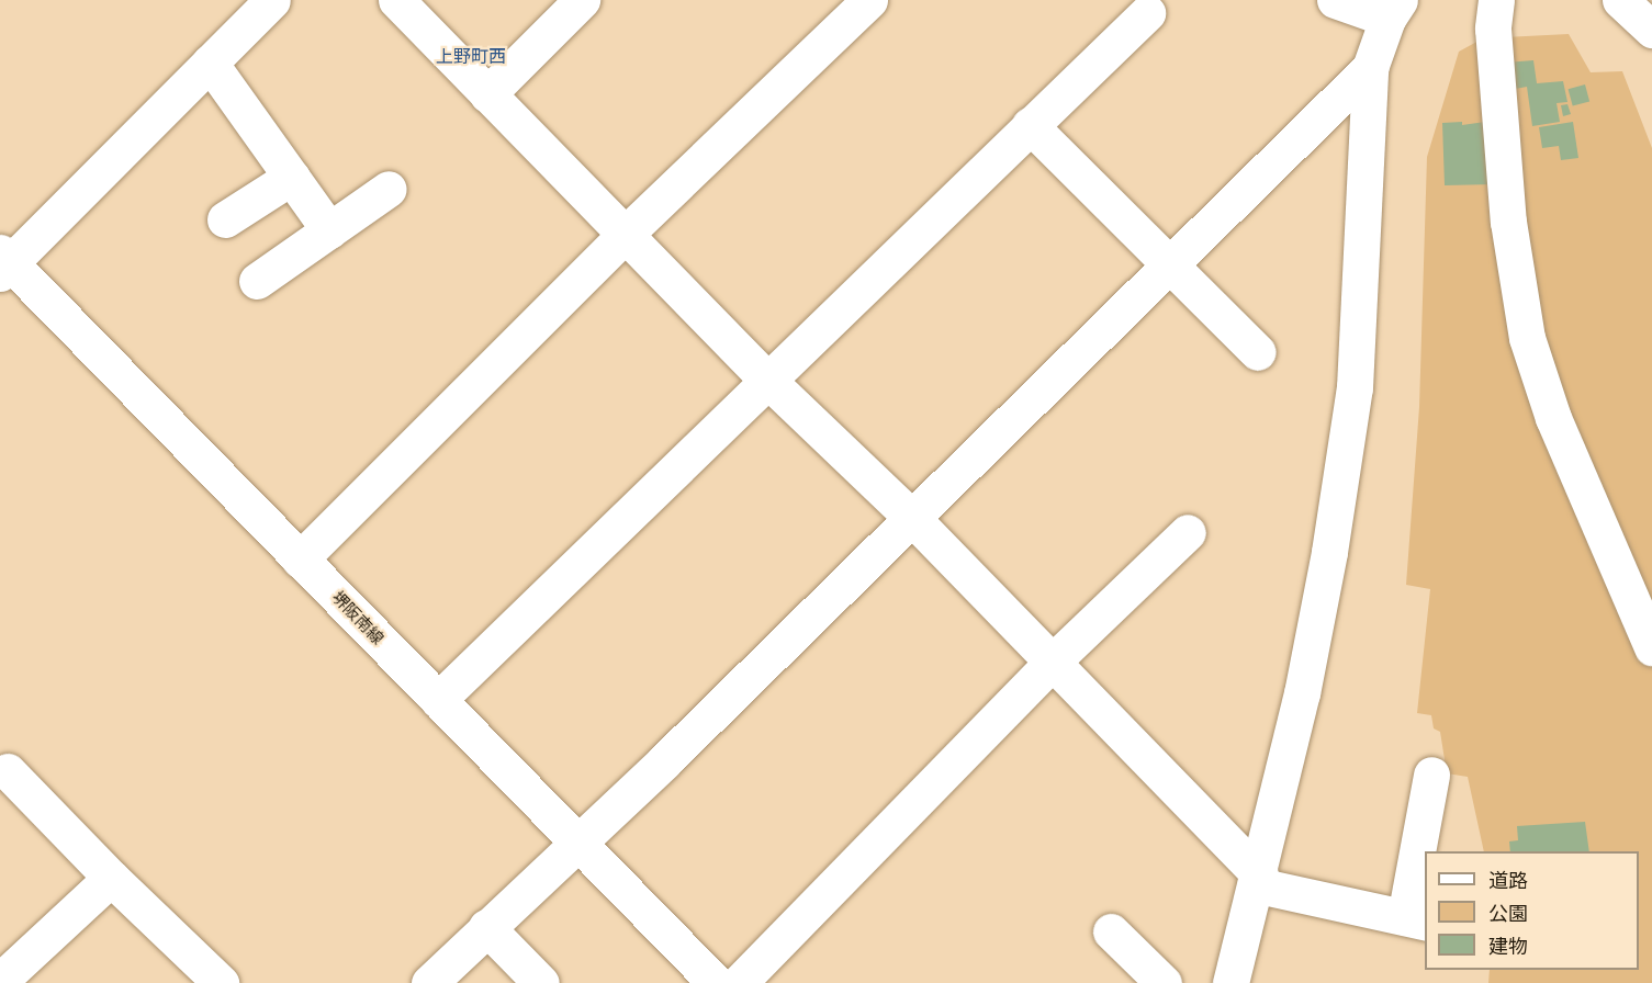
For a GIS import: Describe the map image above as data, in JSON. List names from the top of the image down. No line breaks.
{"streets":{"street":["堺阪南線"]},"districts":["上野町西"],"legend":["道路","公園","建物"]}
